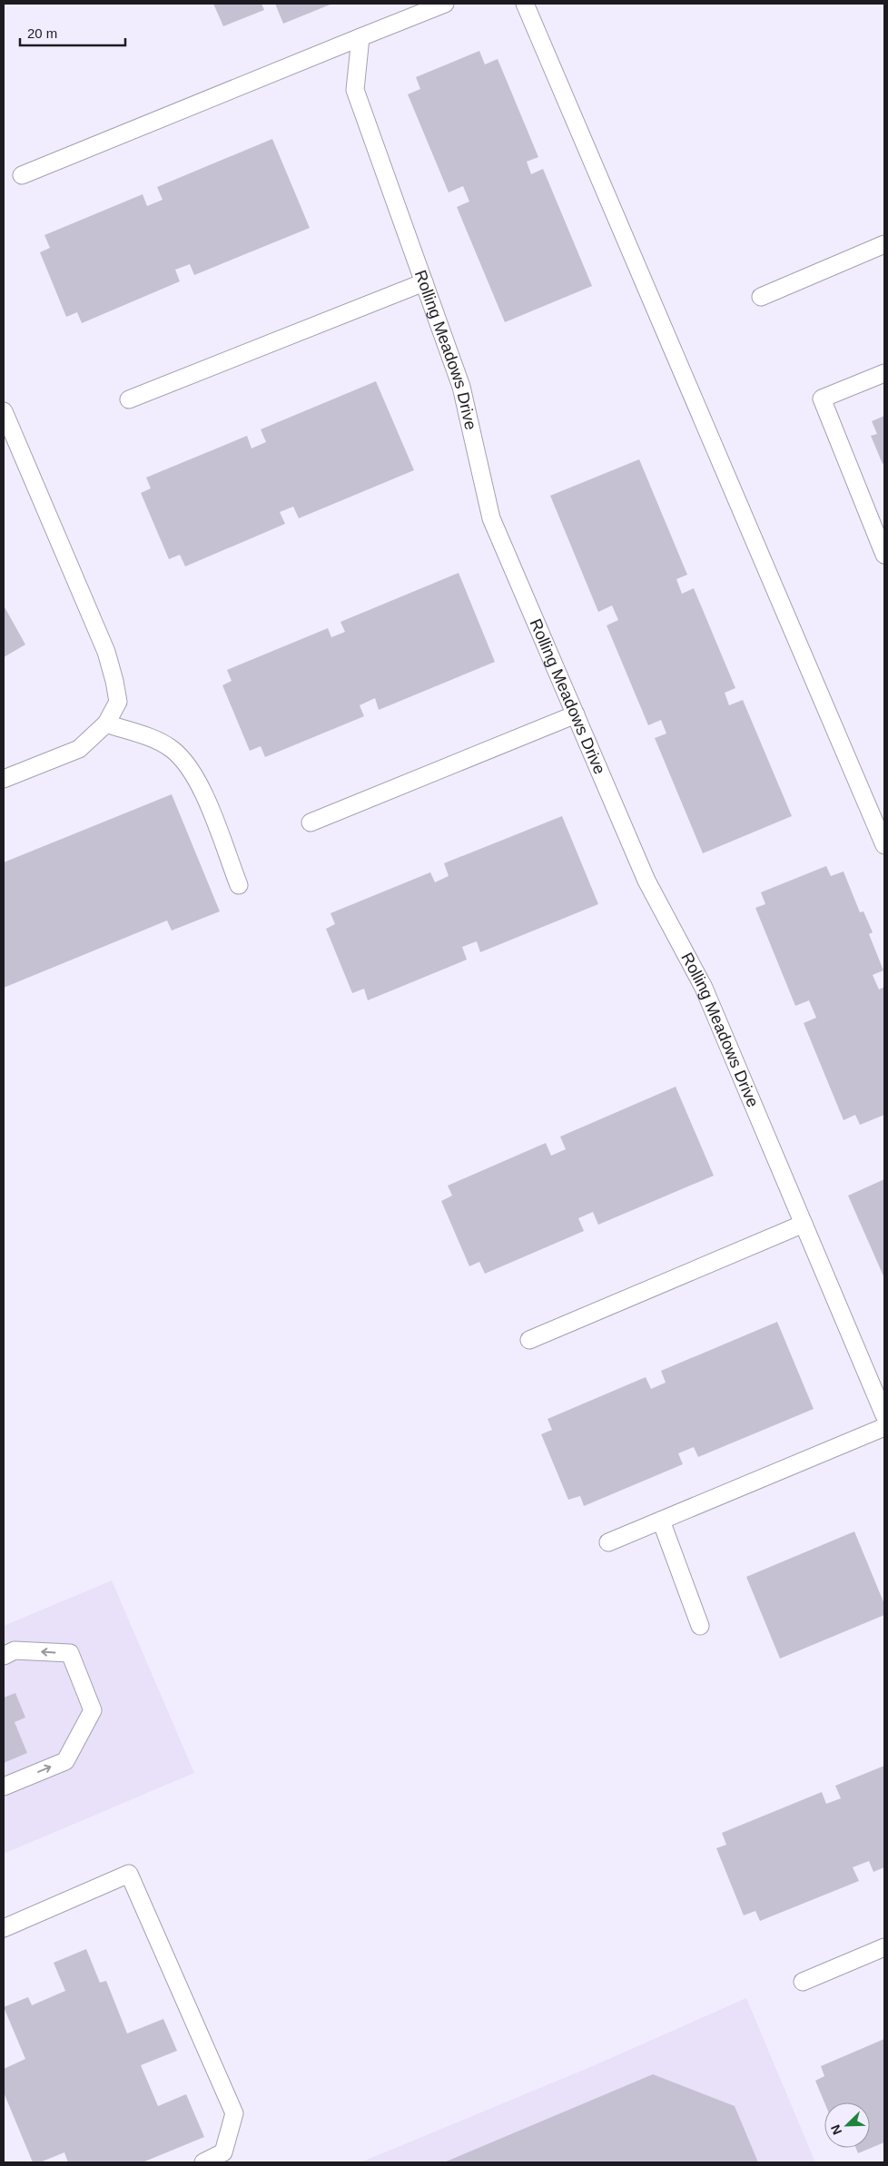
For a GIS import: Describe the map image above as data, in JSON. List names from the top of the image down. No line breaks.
{"streets":{"lane":["Rolling Meadows Drive"]},"scale_bar":"20 m","north":"bottom left"}
